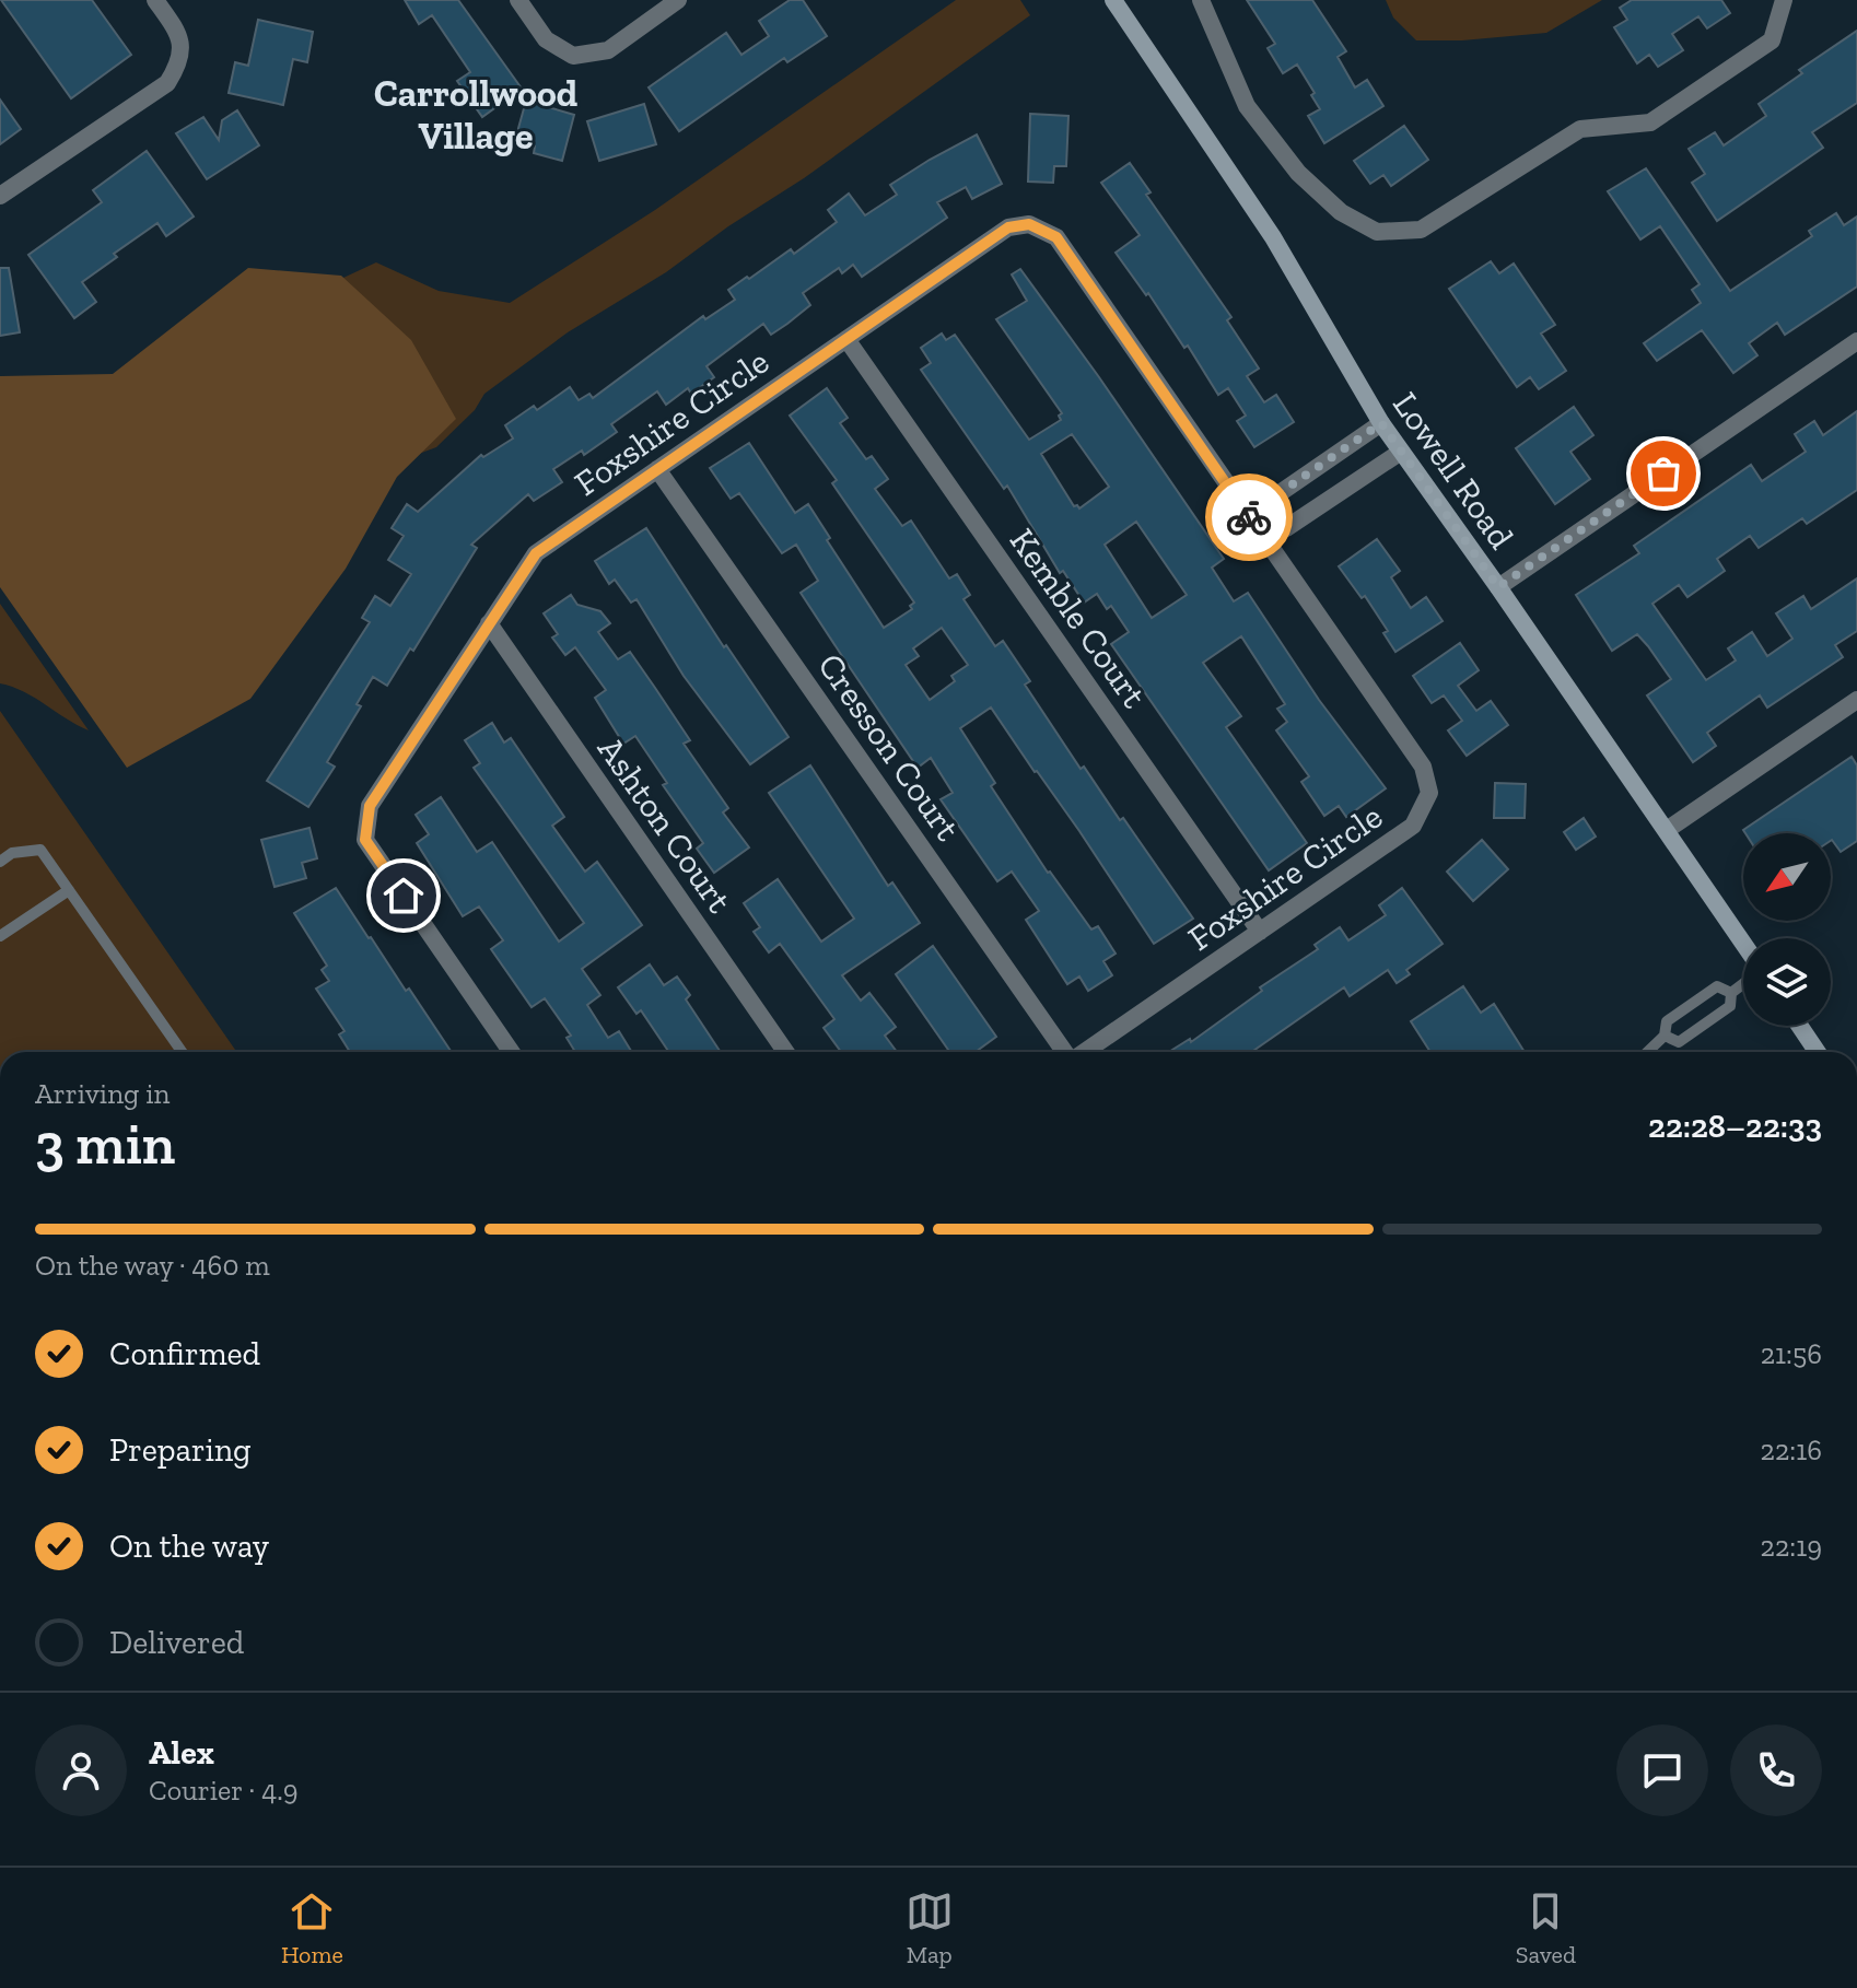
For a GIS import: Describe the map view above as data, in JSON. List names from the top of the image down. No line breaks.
{"streets":{"street":["Foxshire Circle","Lowell Road","Kemble Court","Cresson Court","Ashton Court"]},"crossings":[["Foxshire Circle","Kemble Court"],["Foxshire Circle","Cresson Court"],["Foxshire Circle","Ashton Court"]],"districts":["Carrollwood Village"],"north":"bottom left","page":{"heading":["3 min","Arriving in","22:28–22:33"],"panel":["Alex","Courier · 4.9"],"bar":"On the way · 460 m","list":[["Confirmed","21:56"],["Preparing","22:16"],["On the way","22:19"],"Delivered"],"tabs":["Home","Map","Saved"]}}
